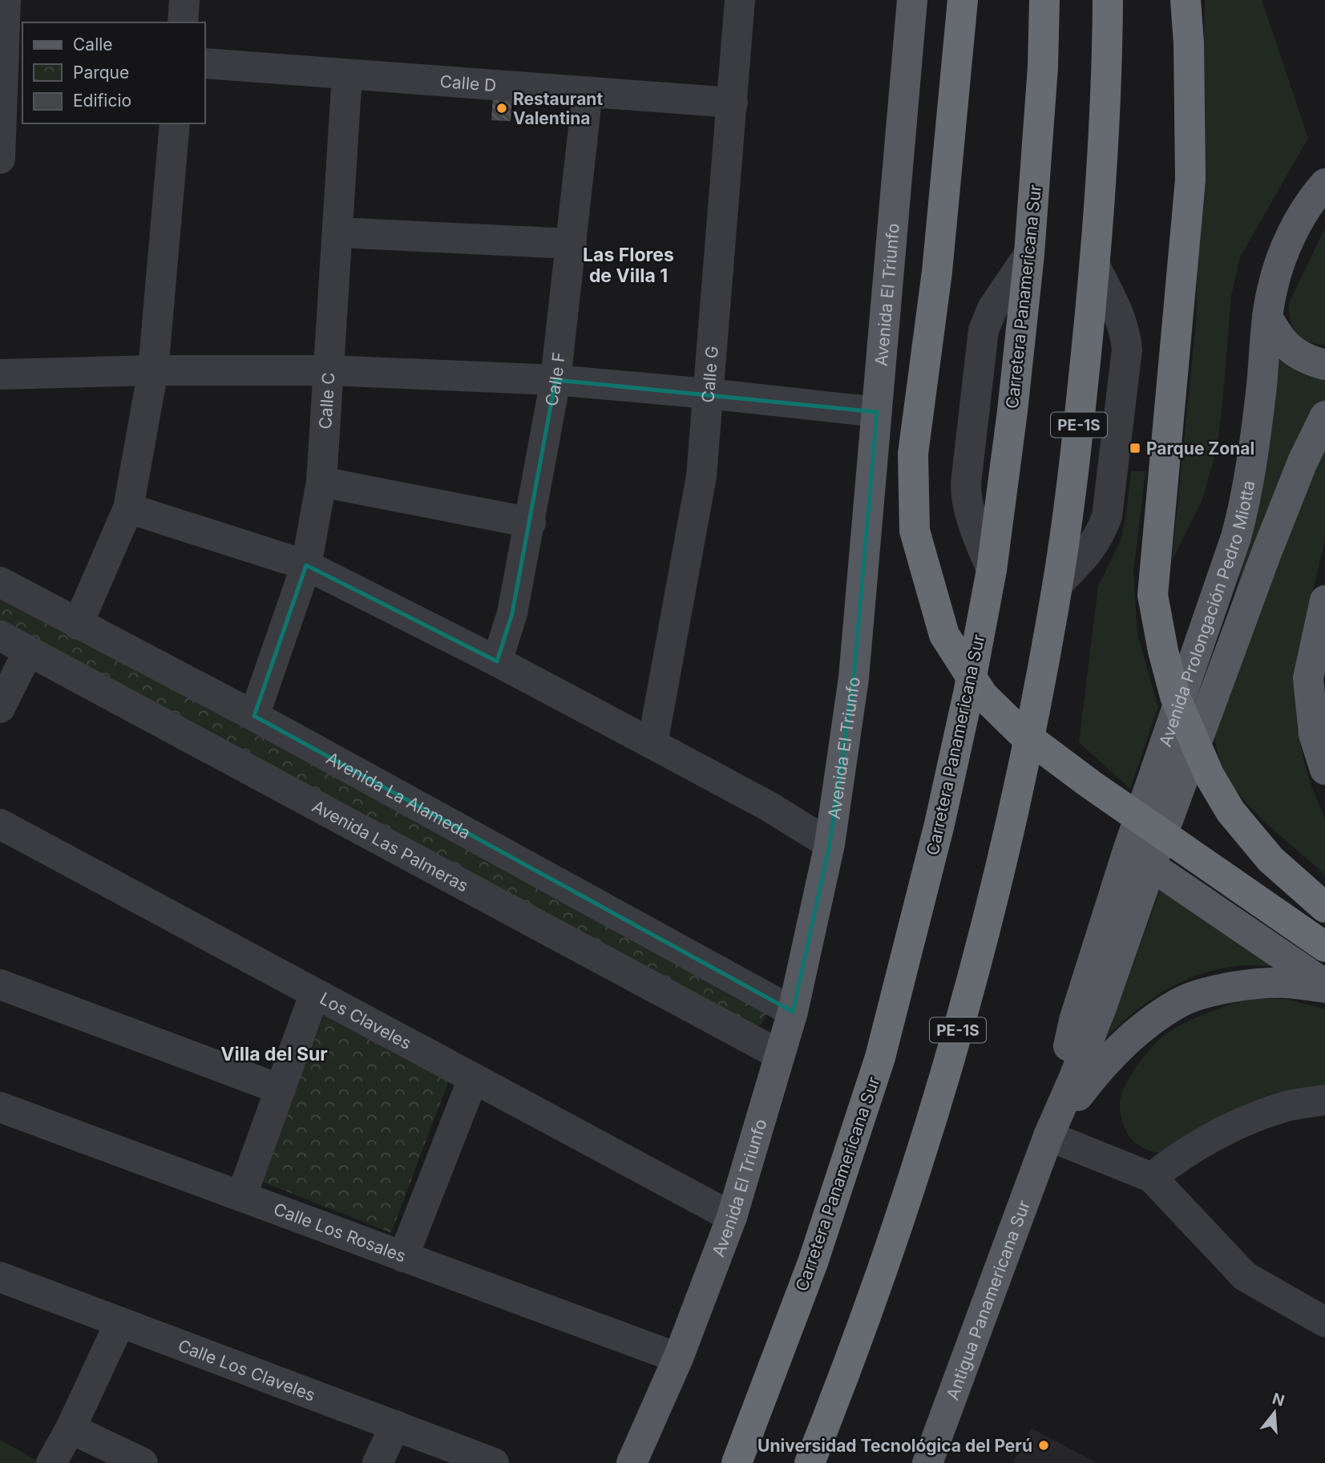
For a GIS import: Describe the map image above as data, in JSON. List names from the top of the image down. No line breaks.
{"streets":{"highway":["Carretera Panamericana Sur","PE-1S"],"main road":["Avenida El Triunfo","Avenida Prolongación Pedro Miotta","Antigua Panamericana Sur"],"street":["Calle D","Calle G","Calle F","Calle C","Avenida La Alameda","Avenida Las Palmeras","Los Claveles","Calle Los Rosales","Calle Los Claveles"]},"crossings":[["Calle D","Calle G"],["Calle D","Calle F"],["Calle D","Calle C"],["Avenida El Triunfo","Avenida La Alameda"],["Avenida El Triunfo","Avenida Las Palmeras"],["Avenida El Triunfo","Los Claveles"],["Avenida El Triunfo","Calle Los Rosales"],["Calle C","Avenida La Alameda"],["Avenida Prolongación Pedro Miotta","Antigua Panamericana Sur"]],"districts":["Las Flores de Villa 1","Villa del Sur"],"places":{"other":["Restaurant Valentina","Universidad Tecnológica del Perú"],"transit":["Parque Zonal"]},"legend":["Calle","Parque","Edificio"],"north":"top"}
